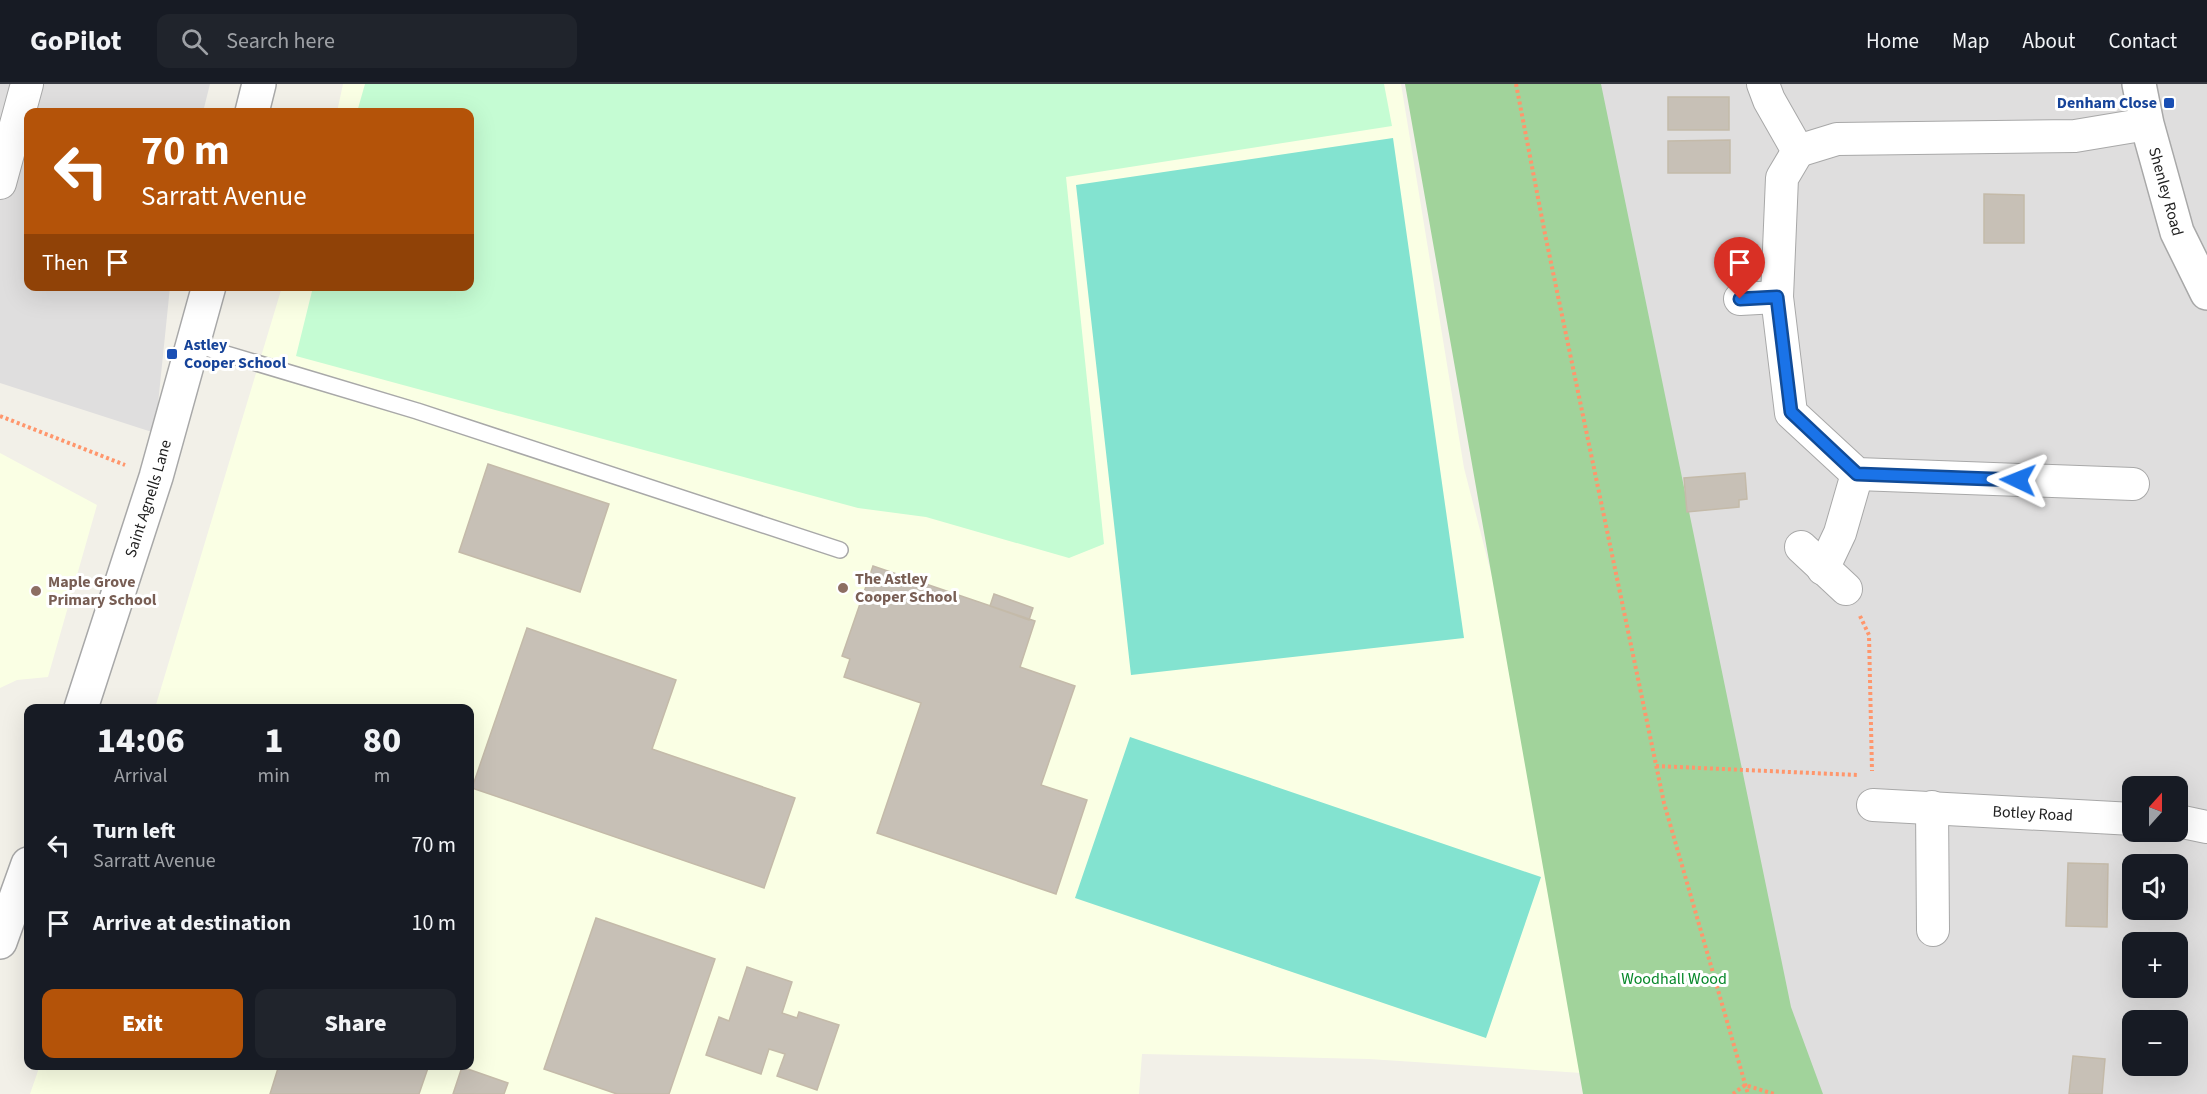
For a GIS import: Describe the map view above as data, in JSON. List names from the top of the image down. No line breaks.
{"streets":{"street":["Shenley Road","Saint Agnells Lane","Botley Road"]},"parks":["Woodhall Wood"],"places":{"transit":["Denham Close","Astley Cooper School"],"other":["The Astley Cooper School","Maple Grove Primary School"]},"north":"top","page":{"header":"GoPilot","search":"Search here","nav":["Home","Map","About","Contact"],"turn":["70 m","Sarratt Avenue"],"then":"Then","eta":["14:06","Arrival","1","min","80","m"],"map_buttons":["+","−"],"list":[{"name":"Turn left","note":"Sarratt Avenue","value":"70 m"},{"name":"Arrive at destination","value":"10 m"}],"buttons":["Exit","Share"]}}
